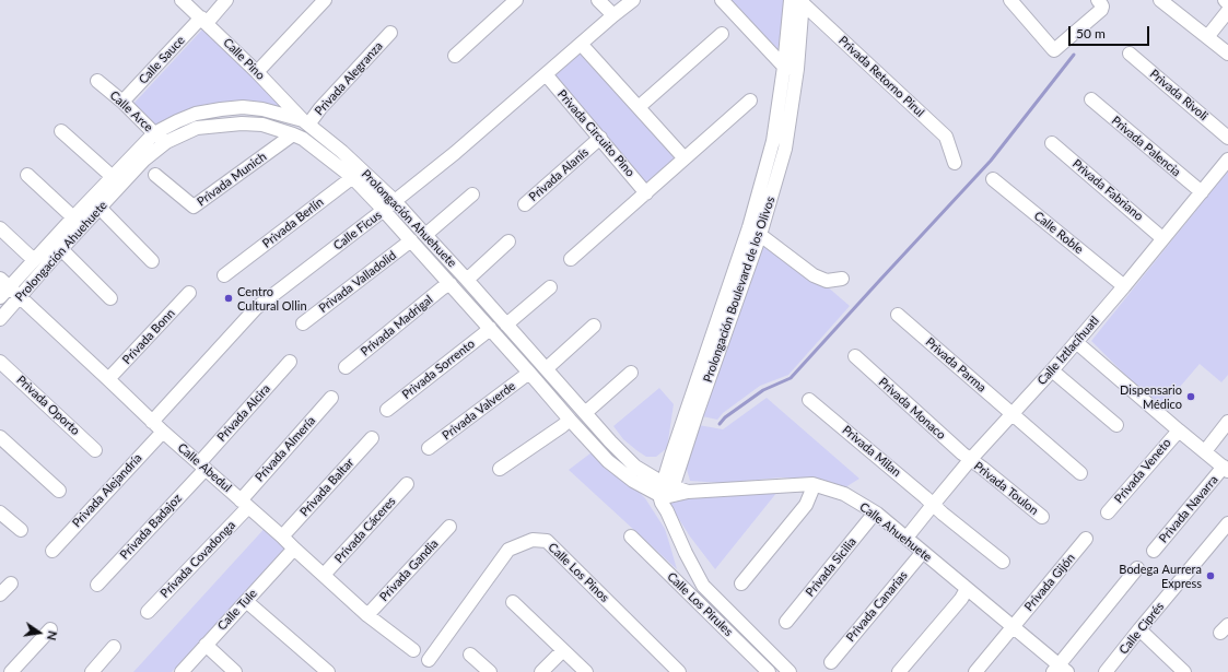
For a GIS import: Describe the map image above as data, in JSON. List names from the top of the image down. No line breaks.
{"streets":{"street":["Calle Pino","Calle Sauce","Privada Retorno Pirul","Privada Alegranza","Privada Rivoli","Calle Arce","Privada Circuito Pino","Privada Palencia","Privada Alanís","Privada Munich","Privada Fabriano","Prolongación Ahuehuete","Privada Berlín","Calle Ficus","Calle Roble","Privada Valladolid","Prolongación Boulevard de los Olivos","Privada Madrigal","Privada Bonn","Calle Iztlacíhuatl","Privada Parma","Privada Sorrento","Privada Oporto","Privada Monaco","Privada Valverde","Privada Alcira","Privada Almería","Privada Milan","Calle Abedul","Privada Veneto","Privada Baltar","Privada Toulon","Privada Alejandría","Privada Navarra","Privada Badajoz","Privada Cáceres","Calle Ahuehuete","Privada Covadonga","Privada Sicilia","Privada Gandia","Calle Los Pinos","Privada Gijón","Calle Los Pirules","Privada Canarias","Calle Tule","Calle Ciprés"]},"crossings":[["Calle Pino","Calle Sauce"],["Calle Pino","Privada Alegranza"],["Calle Pino","Prolongación Ahuehuete"],["Calle Sauce","Calle Arce"],["Privada Retorno Pirul","Prolongación Boulevard de los Olivos"],["Privada Alegranza","Prolongación Ahuehuete"],["Calle Arce","Prolongación Ahuehuete"],["Privada Circuito Pino","Privada Alanís"],["Privada Circuito Pino","Calle Ficus"],["Privada Palencia","Calle Iztlacíhuatl"],["Privada Munich","Prolongación Ahuehuete"],["Privada Fabriano","Calle Iztlacíhuatl"],["Prolongación Ahuehuete","Privada Berlín"],["Prolongación Ahuehuete","Calle Ficus"],["Prolongación Ahuehuete","Privada Valladolid"],["Prolongación Ahuehuete","Prolongación Boulevard de los Olivos"],["Prolongación Ahuehuete","Privada Madrigal"],["Prolongación Ahuehuete","Privada Sorrento"],["Prolongación Ahuehuete","Privada Valverde"],["Prolongación Ahuehuete","Calle Abedul"],["Prolongación Ahuehuete","Calle Ahuehuete"],["Calle Ficus","Calle Abedul"],["Calle Roble","Calle Iztlacíhuatl"],["Prolongación Boulevard de los Olivos","Calle Ahuehuete"],["Privada Bonn","Calle Abedul"],["Calle Iztlacíhuatl","Privada Parma"],["Calle Iztlacíhuatl","Privada Monaco"],["Calle Iztlacíhuatl","Privada Milan"],["Calle Iztlacíhuatl","Privada Toulon"],["Calle Iztlacíhuatl","Calle Ahuehuete"],["Privada Monaco","Privada Toulon"],["Privada Alcira","Calle Abedul"],["Privada Alcira","Privada Badajoz"],["Privada Almería","Calle Abedul"],["Privada Almería","Privada Covadonga"],["Calle Abedul","Privada Baltar"],["Calle Abedul","Privada Alejandría"],["Calle Abedul","Privada Badajoz"],["Calle Abedul","Privada Cáceres"],["Calle Abedul","Privada Covadonga"],["Calle Abedul","Privada Gandia"],["Calle Abedul","Calle Tule"],["Calle Ahuehuete","Privada Sicilia"],["Calle Ahuehuete","Privada Gijón"],["Calle Ahuehuete","Privada Canarias"]],"places":["Centro Cultural Ollin","Dispensario Médico","Bodega Aurrera Express"],"scale_bar":"50 m","north":"right"}
